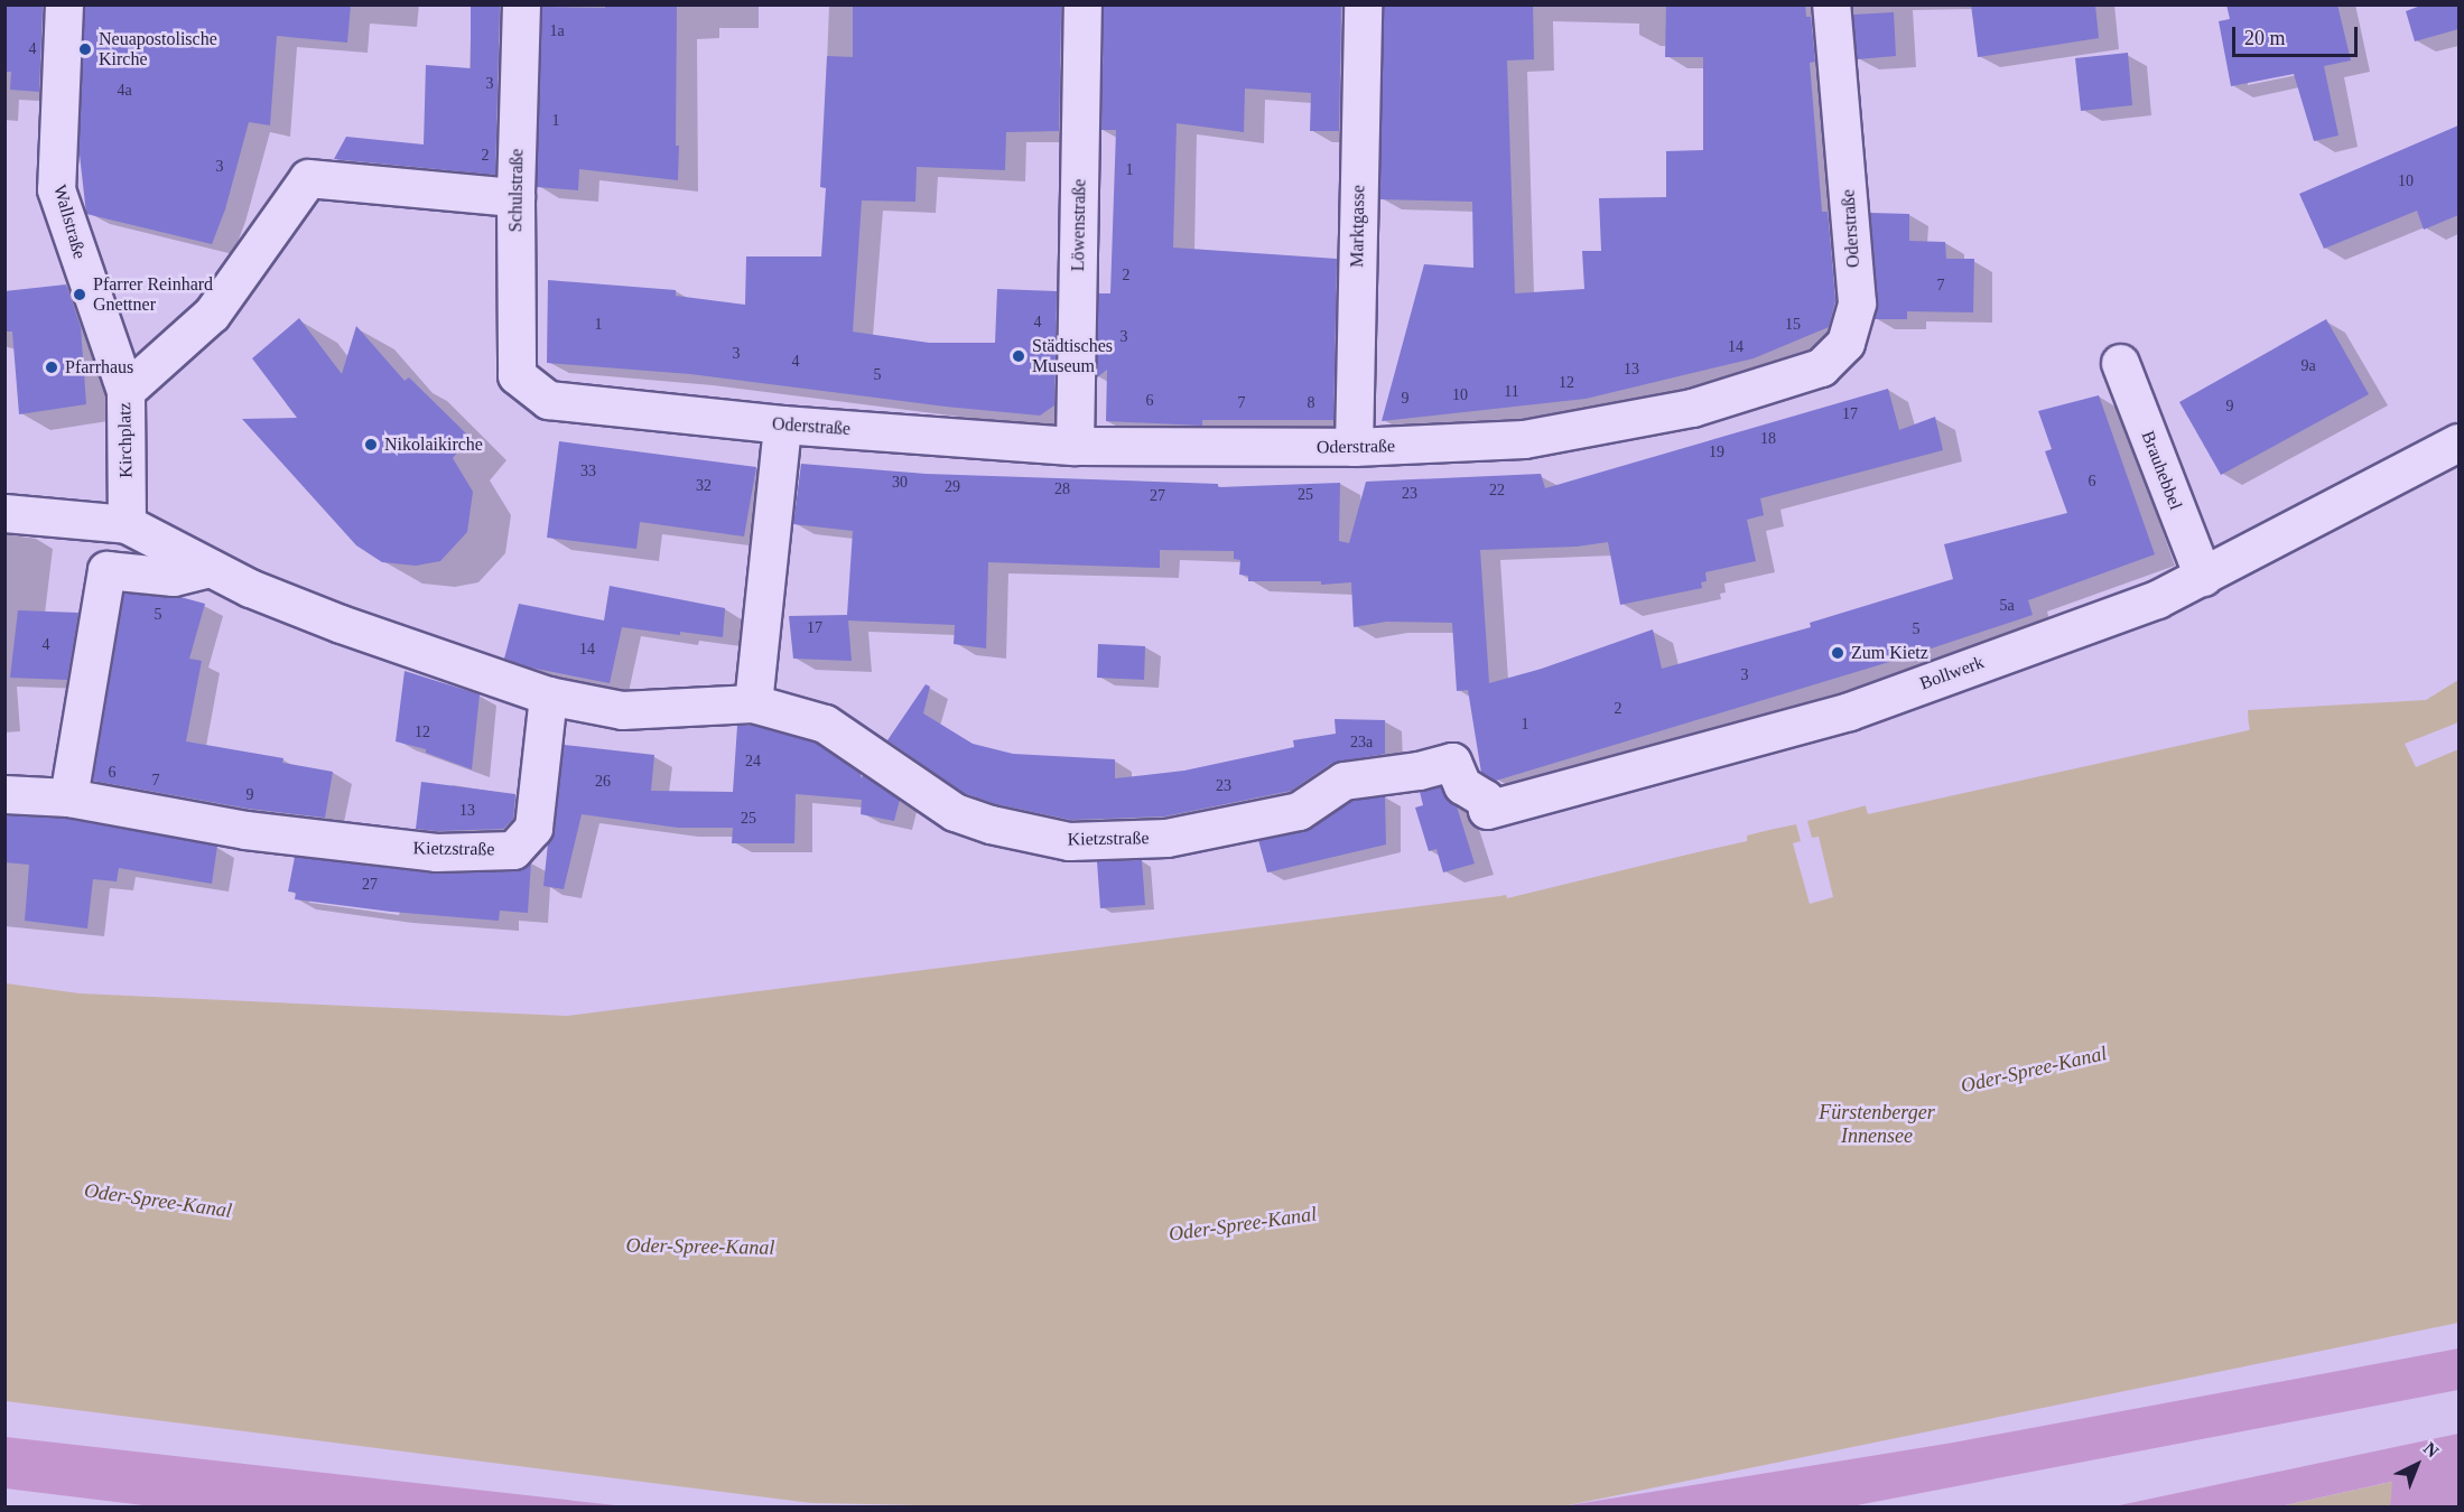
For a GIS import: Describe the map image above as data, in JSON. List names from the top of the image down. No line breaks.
{"streets":{"street":["Schulstraße","Wallstraße","Löwenstraße","Marktgasse","Oderstraße","Kirchplatz","Brauhebbel","Bollwerk","Kietzstraße"]},"crossings":[["Schulstraße","Oderstraße"],["Schulstraße","Kirchplatz"],["Wallstraße","Kirchplatz"],["Löwenstraße","Oderstraße"],["Marktgasse","Oderstraße"],["Brauhebbel","Bollwerk"],["Bollwerk","Kietzstraße"]],"water":["Oder-Spree-Kanal","Fürstenberger Innensee"],"places":["Neuapostolische Kirche","Pfarrer Reinhard Gnettner","Städtisches Museum","Pfarrhaus","Nikolaikirche","Zum Kietz"],"house_numbers":["1a","4","3","4a","1","2","3","1","10","2","7","4","1","15","3","14","3","4","9a","13","5","12","11","10","9","6","7","8","9","17","18","19","33","6","30","32","29","28","22","23","25","27","5a","5","17","5","4","14","3","2","1","12","23a","24","6","7","26","23","9","13","25","27"],"scale_bar":"20 m","north":"top right"}
